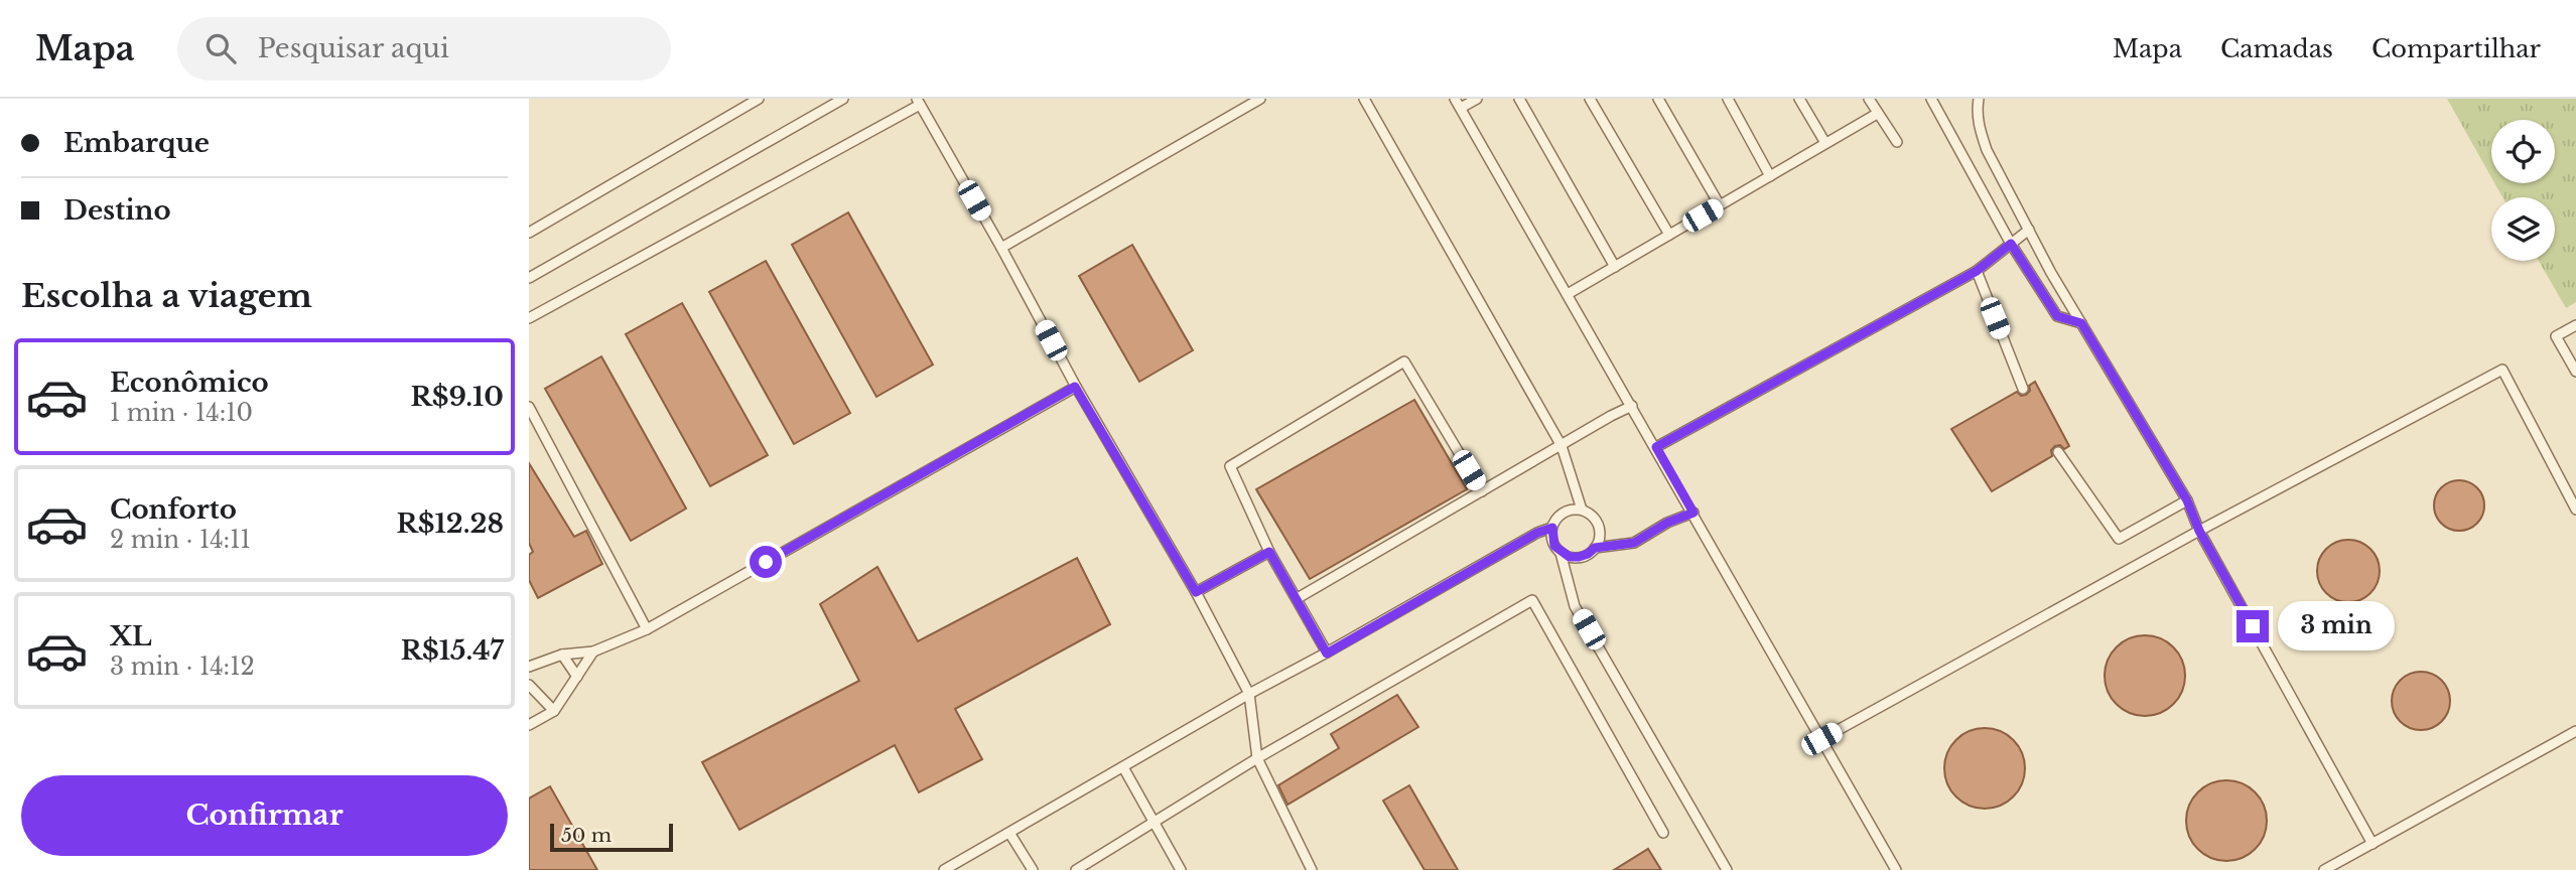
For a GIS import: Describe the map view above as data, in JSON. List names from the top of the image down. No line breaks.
{"scale_bar":"50 m","page":{"header":"Mapa","search":"Pesquisar aqui","nav":["Mapa","Camadas","Compartilhar"],"banner":["Embarque","Destino"],"heading":"Escolha a viagem","list":[{"name":"Econômico","note":"1 min · 14:10","value":"R$9.10"},{"name":"Conforto","note":"2 min · 14:11","value":"R$12.28"},{"name":"XL","note":"3 min · 14:12","value":"R$15.47"}],"bubble":"3 min","buttons":"Confirmar","scale":"50 m"}}
